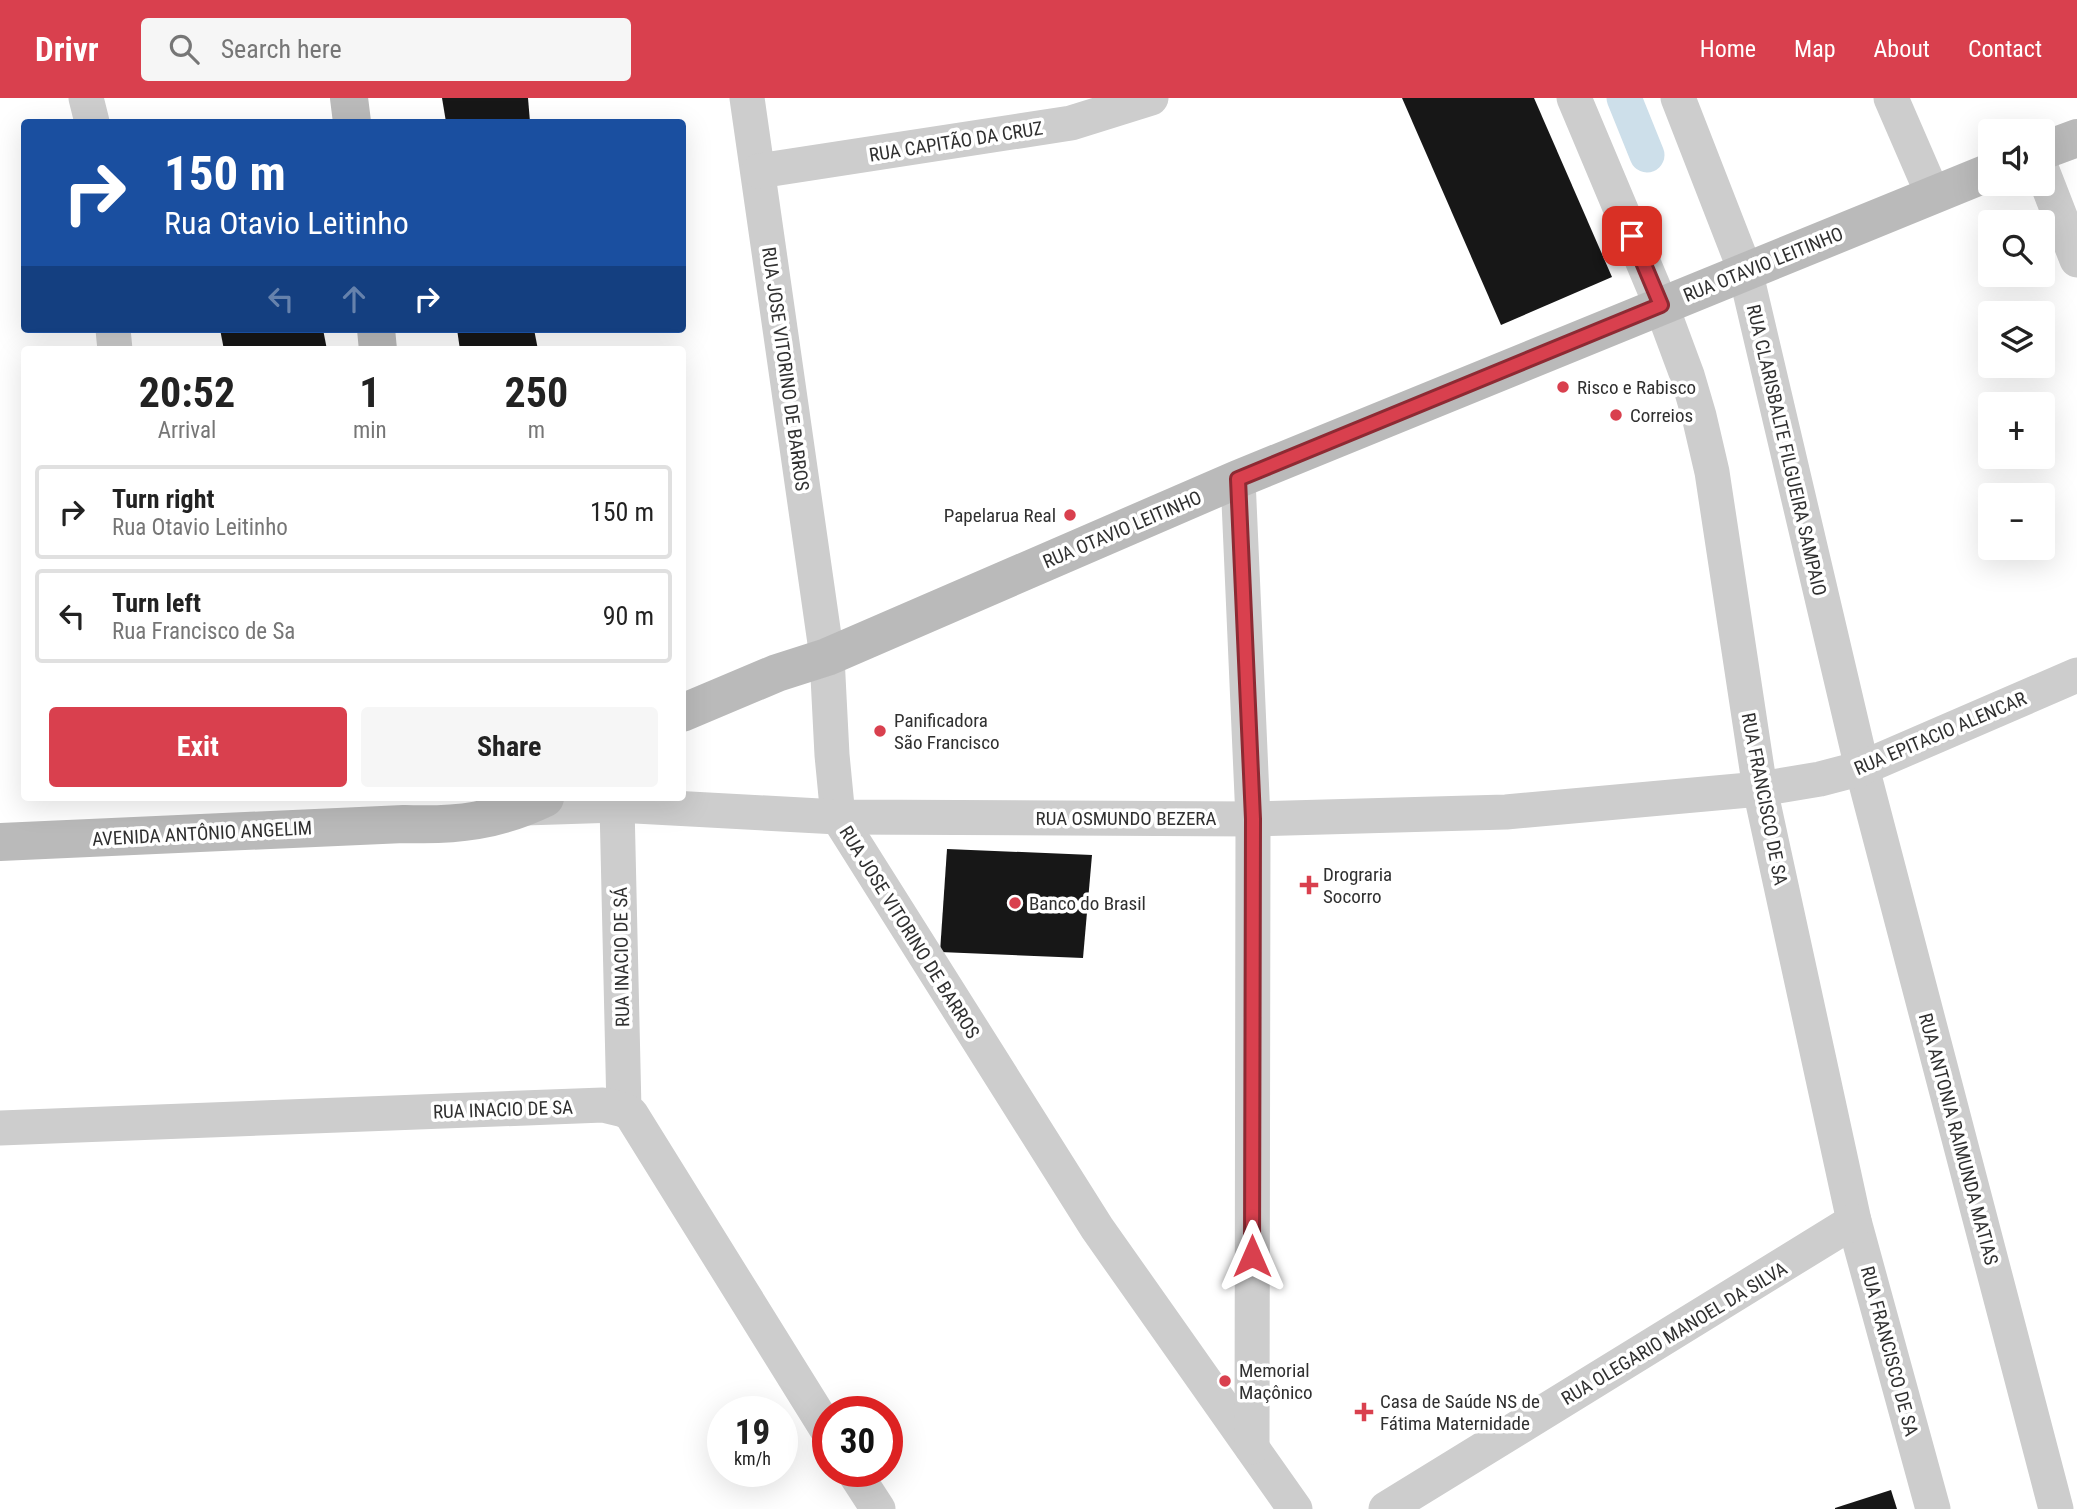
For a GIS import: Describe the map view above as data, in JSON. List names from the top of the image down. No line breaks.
{"streets":{"main road":["RUA OTAVIO LEITINHO","AVENIDA ANTÔNIO ANGELIM"],"street":["RUA CAPITÃO DA CRUZ","RUA JOSE VITORINO DE BARROS","RUA CLARISBALTE FILGUEIRA SAMPAIO","RUA EPITACIO ALENCAR","RUA FRANCISCO DE SA","RUA OSMUNDO BEZERA","RUA INACIO DE SÁ","RUA INACIO DE SA","RUA ANTONIA RAIMUNDA MATIAS","RUA OLEGARIO MANOEL DA SILVA"]},"crossings":[["RUA CAPITÃO DA CRUZ","RUA JOSE VITORINO DE BARROS"],["RUA OTAVIO LEITINHO","RUA JOSE VITORINO DE BARROS"],["RUA OTAVIO LEITINHO","RUA CLARISBALTE FILGUEIRA SAMPAIO"],["RUA OTAVIO LEITINHO","RUA FRANCISCO DE SA"],["RUA JOSE VITORINO DE BARROS","RUA OSMUNDO BEZERA"],["RUA CLARISBALTE FILGUEIRA SAMPAIO","RUA EPITACIO ALENCAR"],["RUA CLARISBALTE FILGUEIRA SAMPAIO","RUA ANTONIA RAIMUNDA MATIAS"],["RUA EPITACIO ALENCAR","RUA FRANCISCO DE SA"],["RUA EPITACIO ALENCAR","RUA OSMUNDO BEZERA"],["RUA EPITACIO ALENCAR","RUA ANTONIA RAIMUNDA MATIAS"],["RUA FRANCISCO DE SA","RUA OSMUNDO BEZERA"],["RUA FRANCISCO DE SA","RUA OLEGARIO MANOEL DA SILVA"],["RUA OSMUNDO BEZERA","RUA INACIO DE SÁ"],["RUA INACIO DE SÁ","RUA INACIO DE SA"]],"places":{"other":["Risco e Rabisco","Correios","Papelarua Real","Panificadora São Francisco","Banco do Brasil","Memorial Maçônico"],"health":["Drograria Socorro","Casa de Saúde NS de Fátima Maternidade"]},"page":{"header":"Drivr","search":"Search here","nav":["Home","Map","About","Contact"],"map_buttons":["+","−"],"turn":["150 m","Rua Otavio Leitinho"],"eta":["20:52","Arrival","1","min","250","m"],"list":[{"name":"Turn right","note":"Rua Otavio Leitinho","value":"150 m"},{"name":"Turn left","note":"Rua Francisco de Sa","value":"90 m"}],"buttons":["Exit","Share"],"speed":"19 km/h","limit":"30"}}
